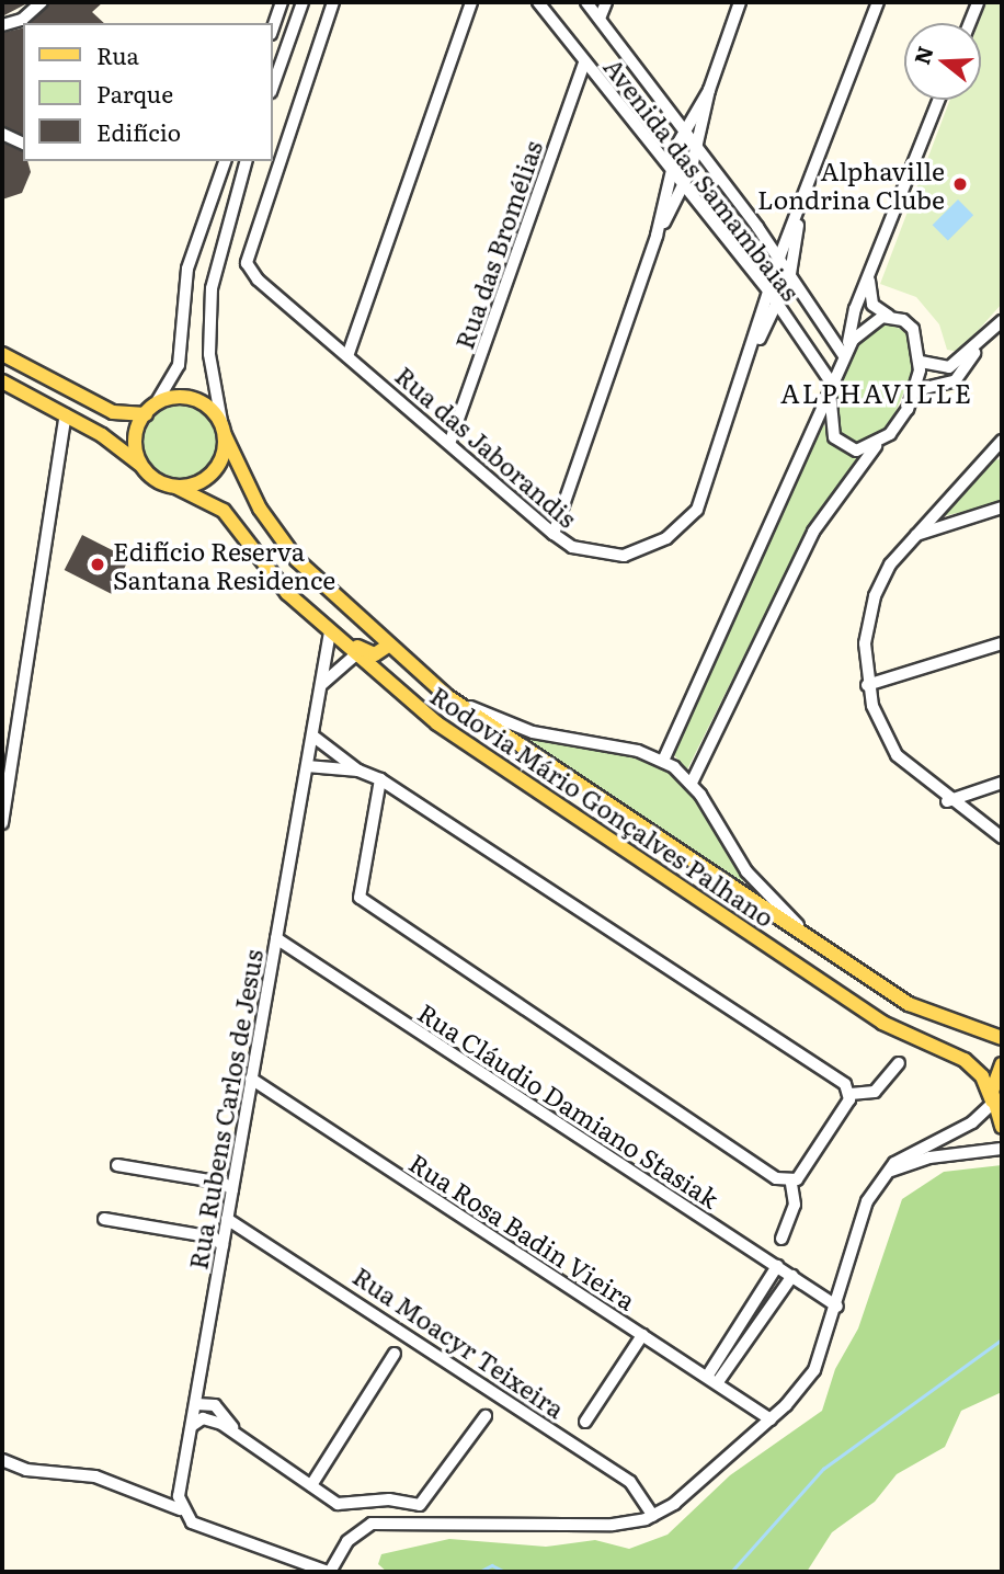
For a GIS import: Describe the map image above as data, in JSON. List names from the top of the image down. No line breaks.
{"streets":{"main road":["Rodovia Mário Gonçalves Palhano"],"street":["Avenida das Samambaias","Rua das Bromélias","Rua das Jaborandis","Rua Cláudio Damiano Stasiak","Rua Rubens Carlos de Jesus","Rua Rosa Badin Vieira","Rua Moacyr Teixeira"]},"crossings":[["Avenida das Samambaias","Rua das Bromélias"],["Rua das Bromélias","Rua das Jaborandis"],["Rodovia Mário Gonçalves Palhano","Rua Rubens Carlos de Jesus"],["Rua Cláudio Damiano Stasiak","Rua Rubens Carlos de Jesus"],["Rua Rubens Carlos de Jesus","Rua Rosa Badin Vieira"],["Rua Rubens Carlos de Jesus","Rua Moacyr Teixeira"]],"districts":["ALPHAVILLE"],"places":["Alphaville Londrina Clube","Edifício Reserva Santana Residence"],"legend":["Rua","Parque","Edifício"],"north":"left"}
